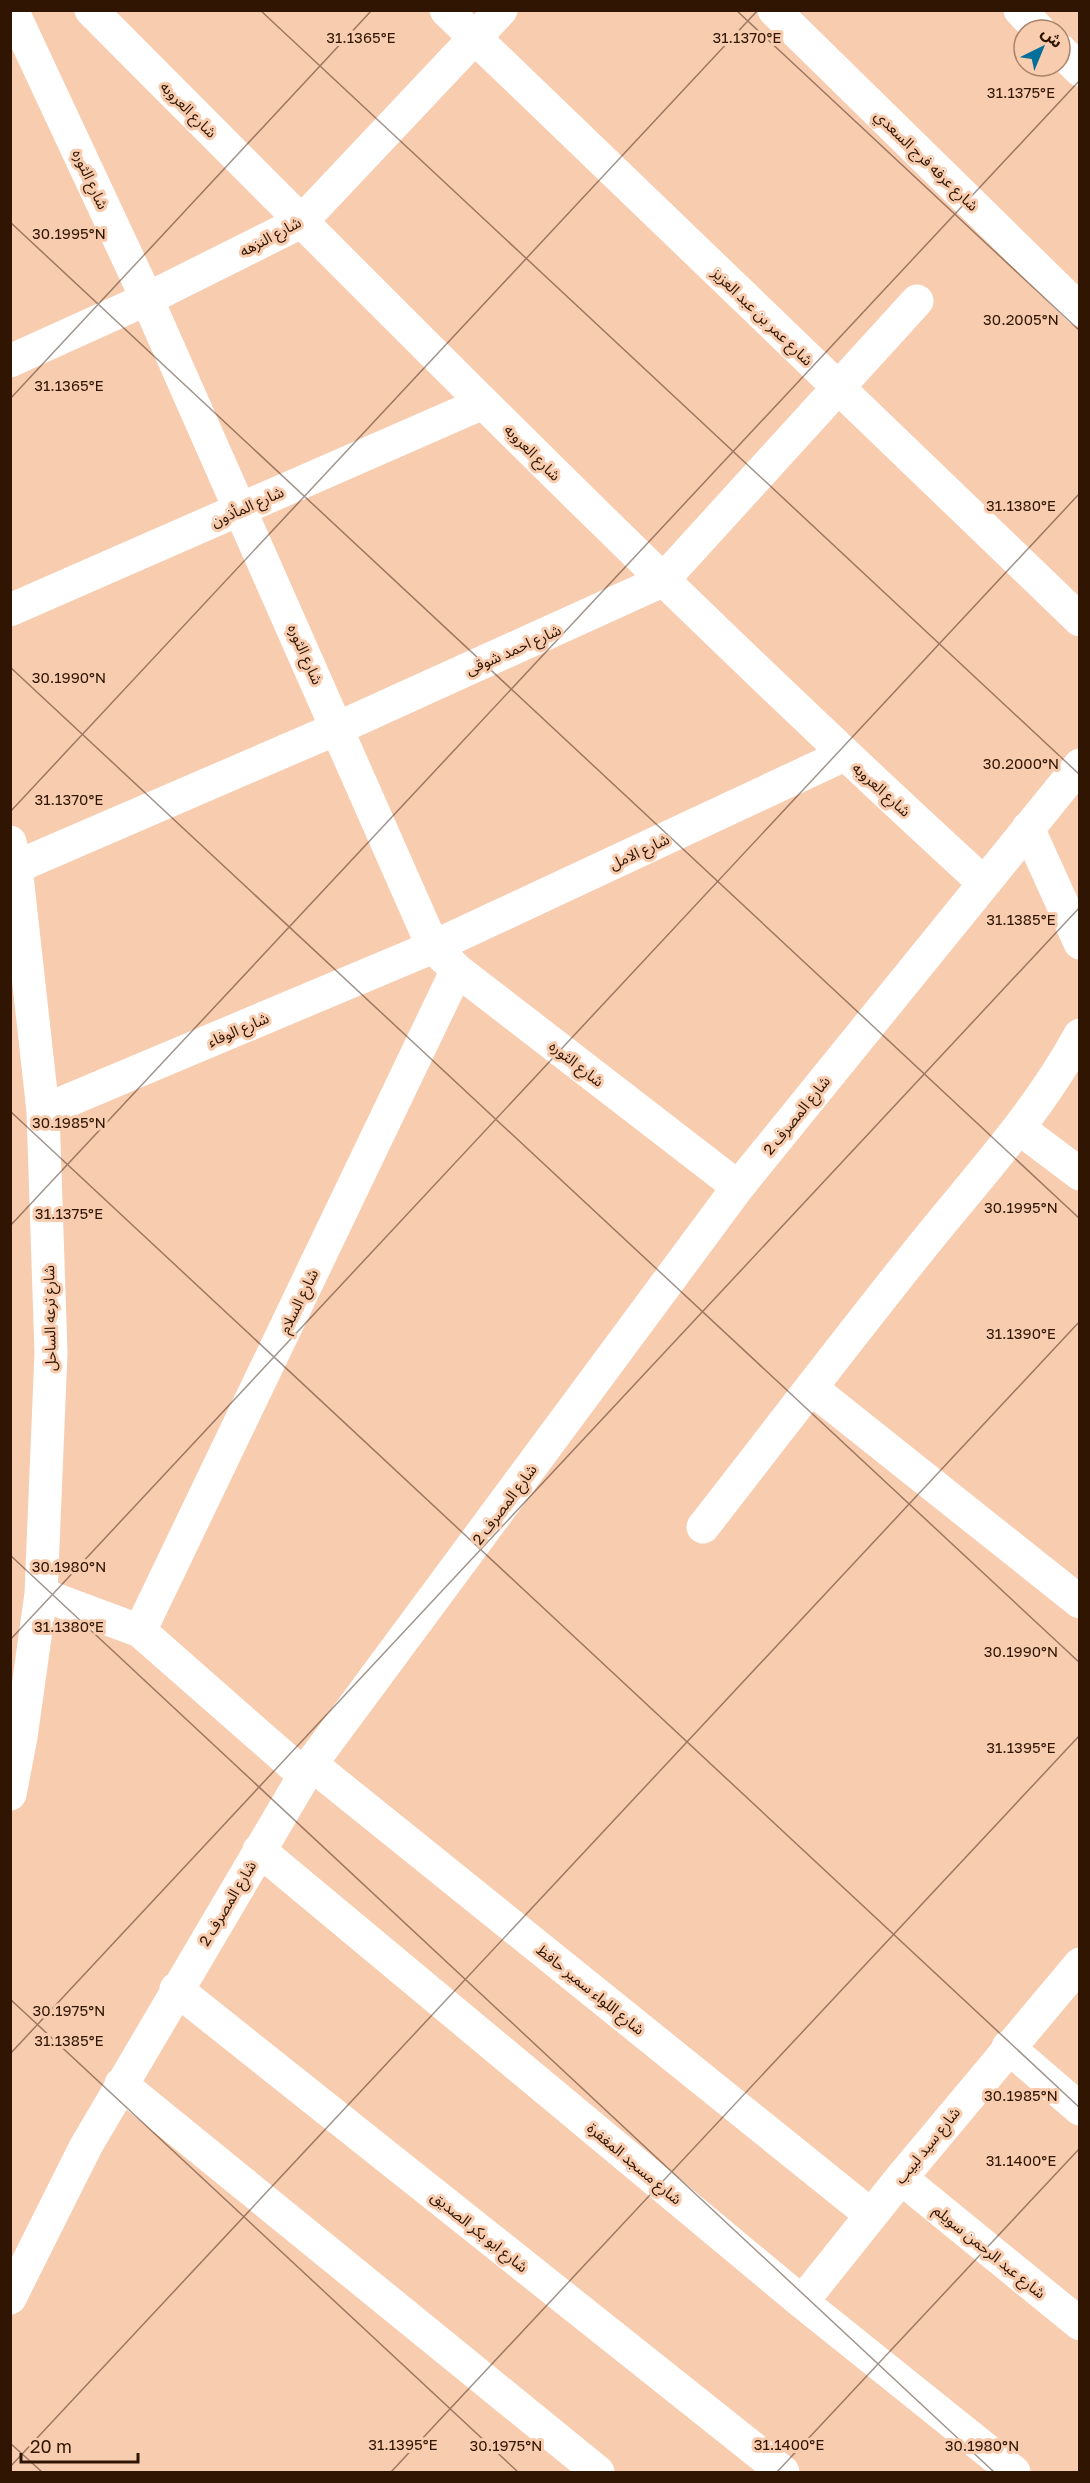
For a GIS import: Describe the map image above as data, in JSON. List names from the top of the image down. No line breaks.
{"streets":{"street":["شارع العروبه","شارع عرفه فرج السعدي","شارع الثوره","شارع النزهه","شارع عمر بن عبد العزيز","شارع المأذون","شارع احمد شوقى","شارع الامل","شارع الوفاء","شارع المصرف 2","شارع السلام","شارع ترعه الساحل","شارع اللواء سمير حافظ","شارع سيد لبيب","شارع مسجد المغفرة","شارع ابو بكر الصديق","شارع عبد الرحمن سويلم"]},"crossings":[["شارع العروبه","شارع النزهه"],["شارع العروبه","شارع المأذون"],["شارع العروبه","شارع احمد شوقى"],["شارع العروبه","شارع الامل"],["شارع العروبه","شارع المصرف 2"],["شارع الثوره","شارع النزهه"],["شارع الثوره","شارع المأذون"],["شارع الثوره","شارع احمد شوقى"],["شارع الثوره","شارع الامل"],["شارع الثوره","شارع الوفاء"],["شارع الثوره","شارع المصرف 2"],["شارع الثوره","شارع السلام"],["شارع النزهه","شارع عمر بن عبد العزيز"],["شارع عمر بن عبد العزيز","شارع احمد شوقى"],["شارع احمد شوقى","شارع ترعه الساحل"],["شارع الامل","شارع الوفاء"],["شارع الوفاء","شارع ترعه الساحل"],["شارع المصرف 2","شارع اللواء سمير حافظ"],["شارع المصرف 2","شارع مسجد المغفرة"],["شارع المصرف 2","شارع ابو بكر الصديق"],["شارع السلام","شارع اللواء سمير حافظ"],["شارع اللواء سمير حافظ","شارع سيد لبيب"],["شارع سيد لبيب","شارع مسجد المغفرة"],["شارع سيد لبيب","شارع عبد الرحمن سويلم"]],"scale_bar":"20 m","north":"top right","coordinates":["31.1365°E","31.1370°E","31.1375°E","30.1995°N","30.2005°N","31.1380°E","30.1990°N","30.2000°N","31.1385°E","30.1985°N","31.1390°E","30.1980°N","31.1395°E","30.1975°N","31.1400°E"]}
